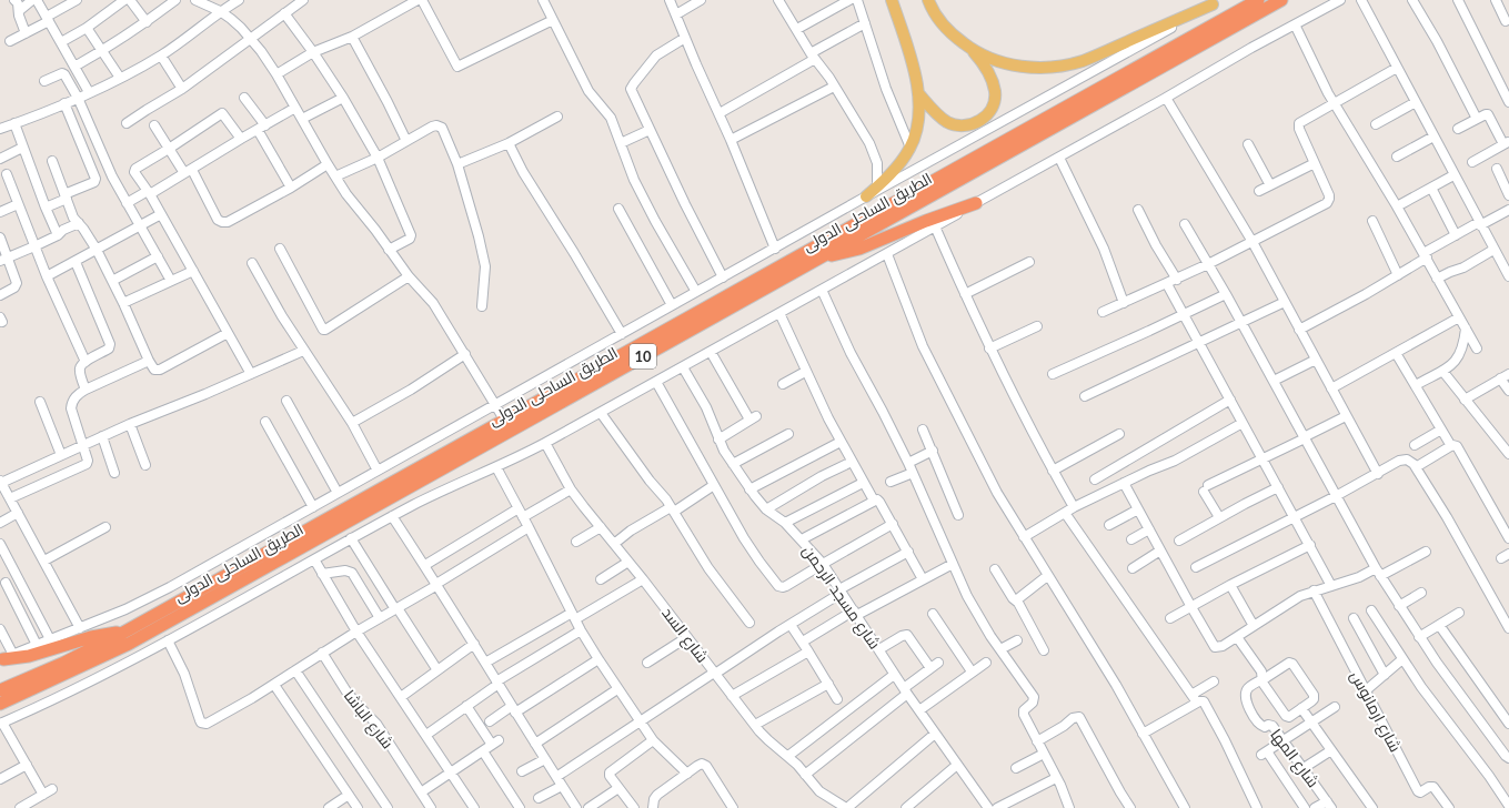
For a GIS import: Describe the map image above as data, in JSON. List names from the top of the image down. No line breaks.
{"streets":{"highway":["الطريق الساحلى الدولى","10"],"street":["شارع مسجد الرحمن","شارع السد","شارع ارمانوس","شارع الباشا","شارع المها"]}}
